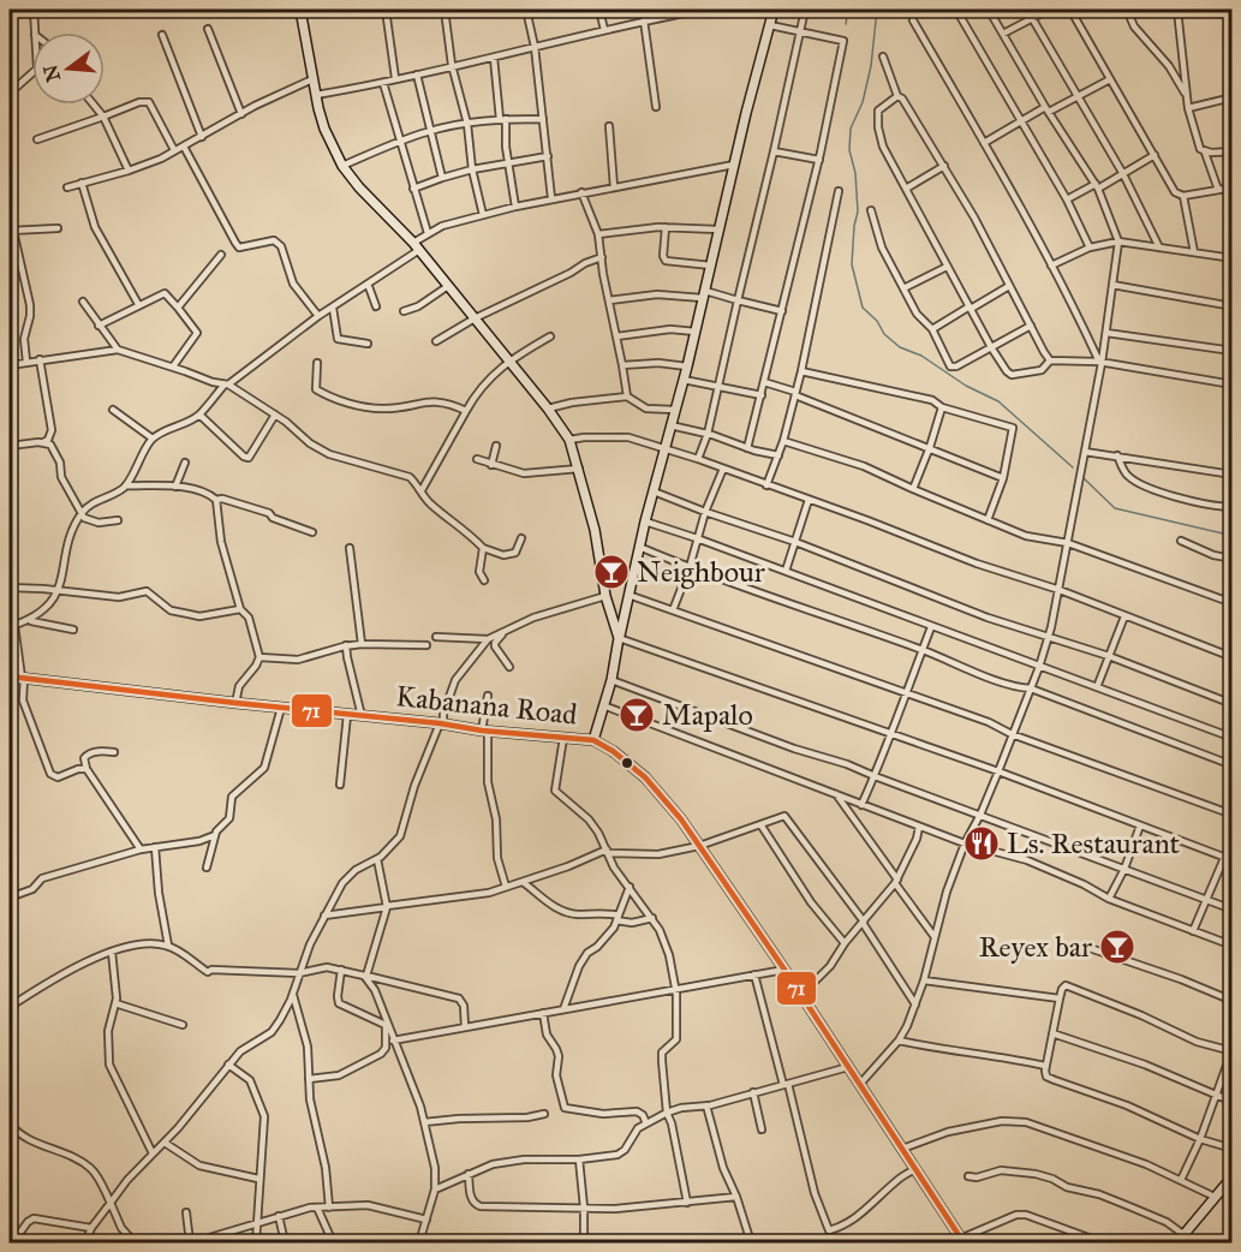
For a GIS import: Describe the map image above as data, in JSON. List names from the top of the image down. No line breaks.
{"streets":{"street":["Kabanana Road"]},"places":{"bar":["Neighbour","Mapalo","Reyex bar"],"restaurant":["Ls. Restaurant"]},"lines":["transit line 71"],"north":"left"}
